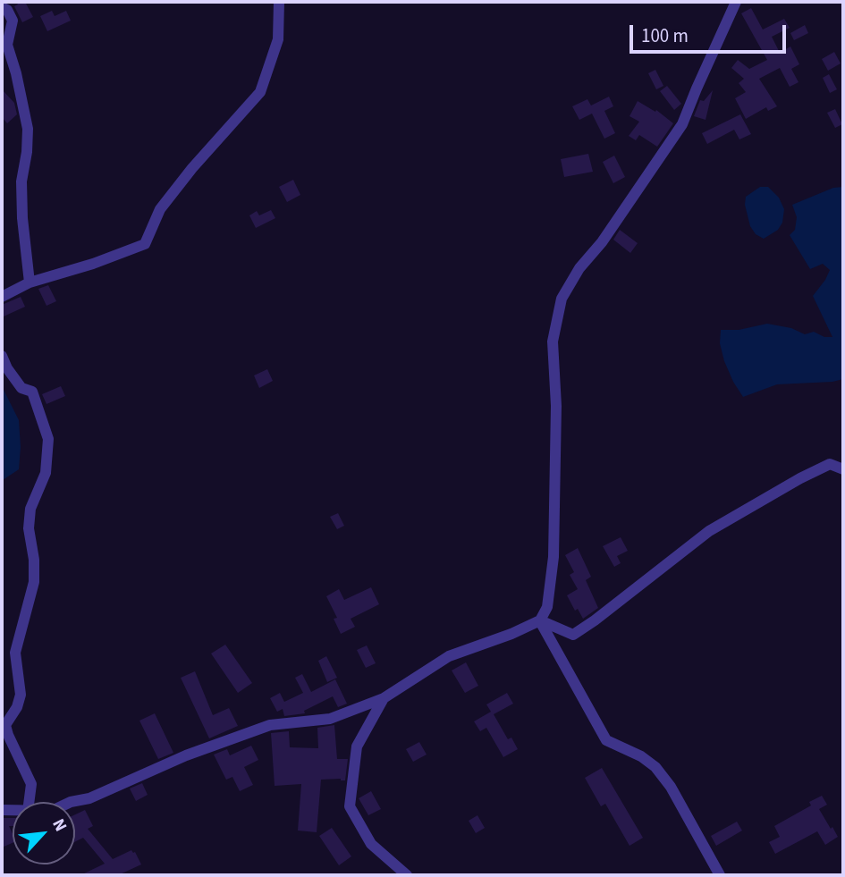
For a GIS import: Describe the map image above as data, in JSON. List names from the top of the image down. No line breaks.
{"scale_bar":"100 m","north":"top right"}
